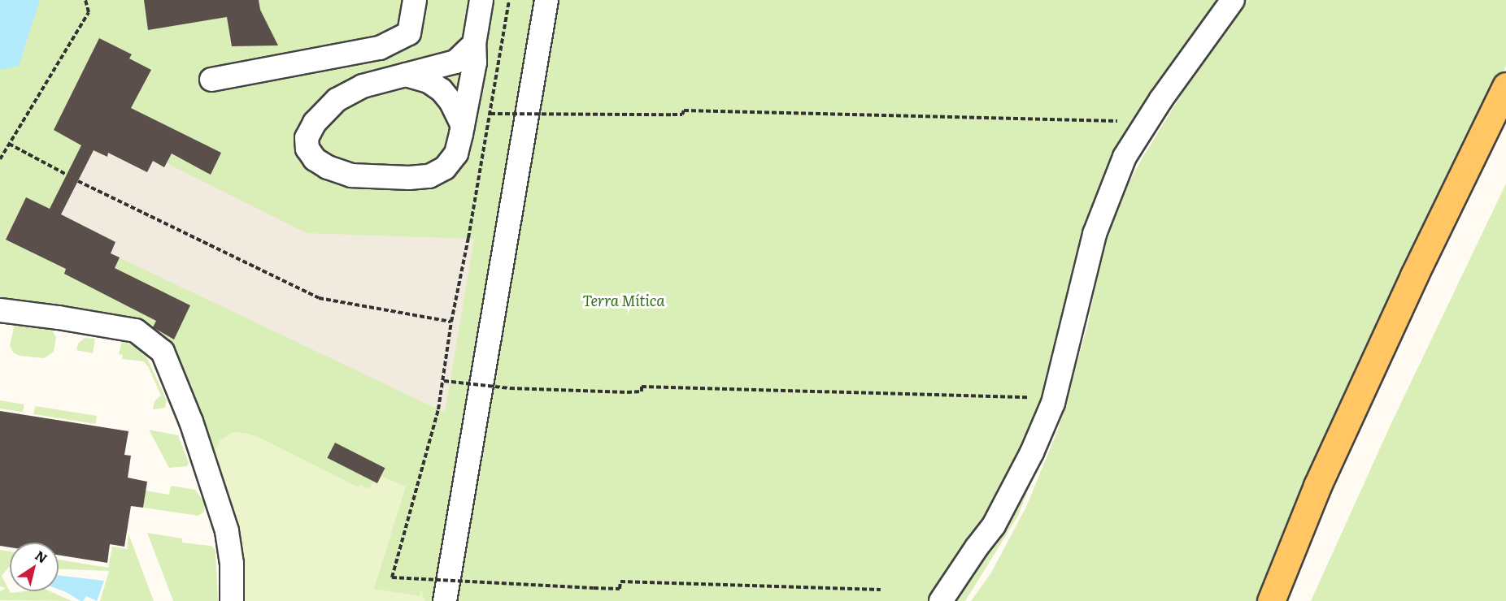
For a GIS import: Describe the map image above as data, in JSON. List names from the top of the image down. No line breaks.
{"parks":["Terra Mítica"],"north":"top right"}
